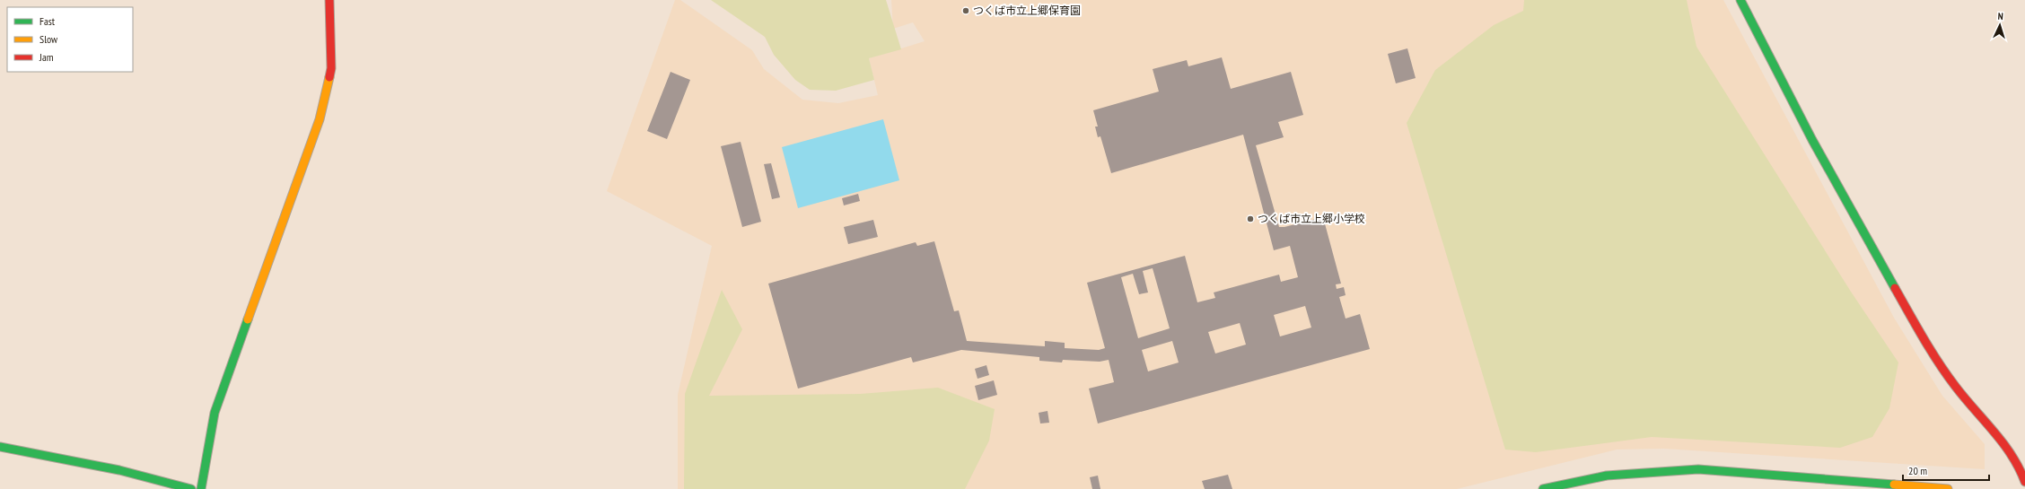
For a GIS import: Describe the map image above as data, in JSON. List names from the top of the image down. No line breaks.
{"places":["つくば市立上郷保育園","つくば市立上郷小学校"],"legend":["Fast","Slow","Jam"],"scale_bar":"20 m","north":"top"}
